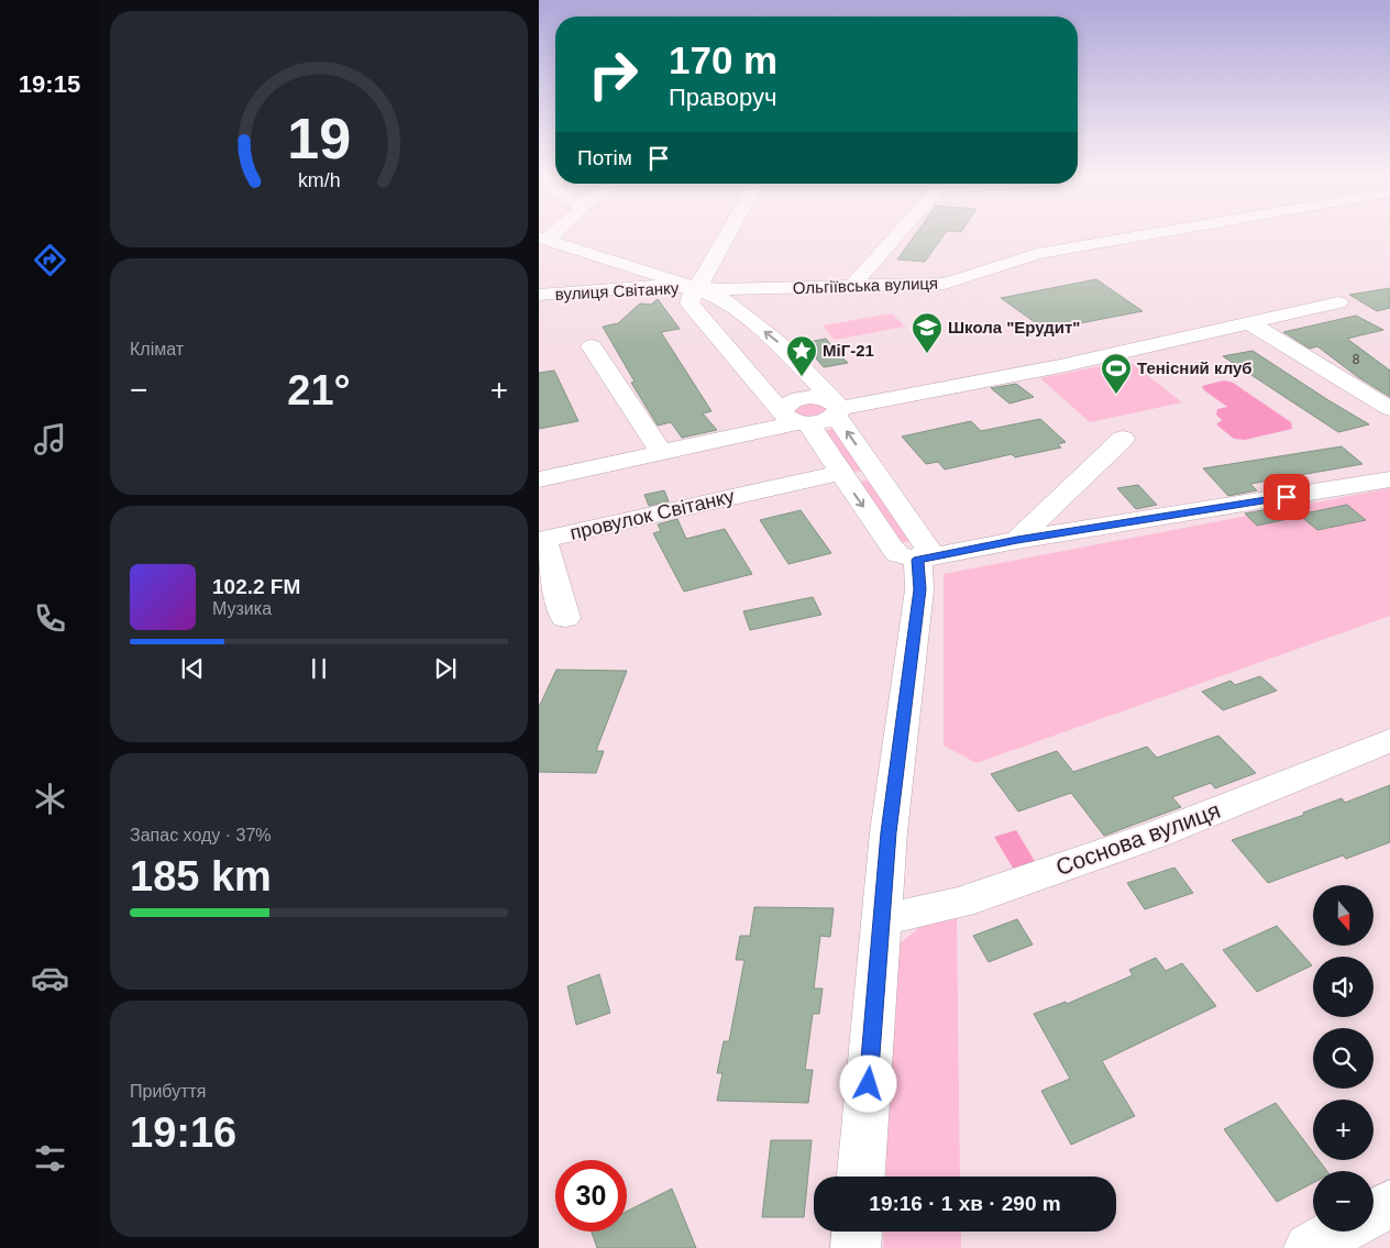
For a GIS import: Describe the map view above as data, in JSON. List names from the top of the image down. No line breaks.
{"streets":{"street":["Ольгіївська вулиця","вулиця Світанку","провулок Світанку","Соснова вулиця"]},"crossings":[["Ольгіївська вулиця","вулиця Світанку"]],"places":{"school or university":["Школа \"Ерудит\""],"place":["МіГ-21"],"sports":["Тенісний клуб"]},"house_numbers":["8"],"north":"bottom","page":{"tabs":"19:15","turn":["170 m","Праворуч"],"then":"Потім","tile":["Клімат",["Запас ходу · 37%","185 km"],["Прибуття","19:16"]],"heat":["−","21°","+"],"song":["102.2 FM","Музика"],"map_buttons":["+","−"],"limit":"30","trip":"19:16 · 1 хв · 290 m","gauge":["19","km/h"]}}
